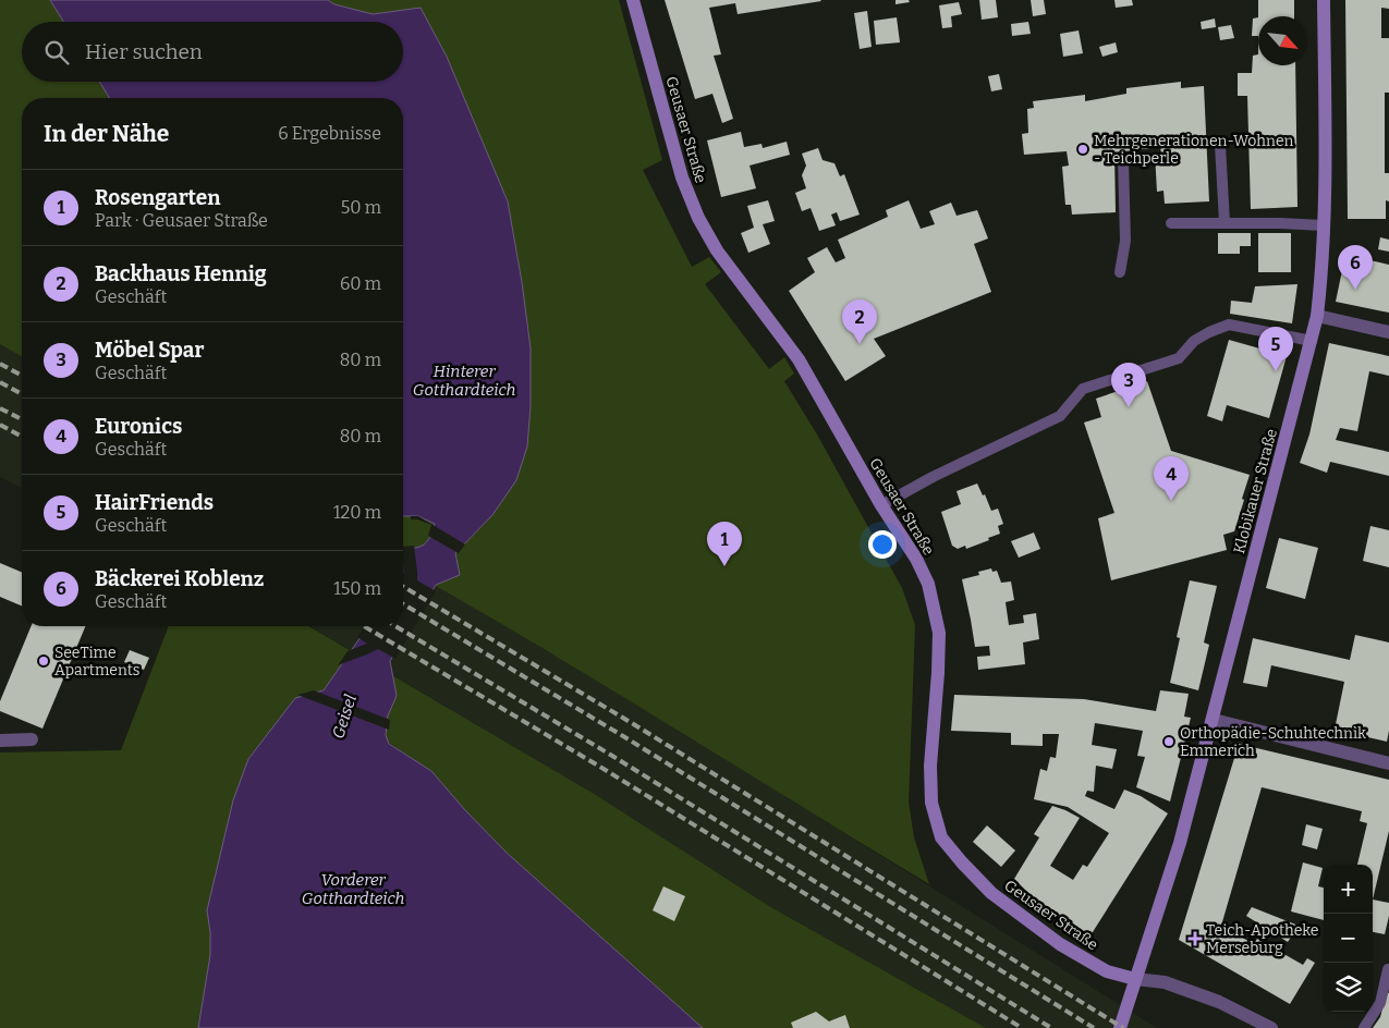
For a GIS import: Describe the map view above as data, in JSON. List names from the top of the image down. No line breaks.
{"streets":{"street":["Geusaer Straße","Klobikauer Straße"]},"crossings":[["Geusaer Straße","Klobikauer Straße"]],"water":["Hinterer Gotthardteich","Geisel","Vorderer Gotthardteich"],"places":{"other":["Mehrgenerationen-Wohnen - Teichperle","SeeTime Apartments","Orthopädie-Schuhtechnik Emmerich"],"health":["Teich-Apotheke Merseburg"]},"north":"bottom right","page":{"search":"Hier suchen","heading":["In der Nähe","6 Ergebnisse"],"list":[{"mark":"1","name":"Rosengarten","note":"Park · Geusaer Straße","value":"50 m"},{"mark":"2","name":"Backhaus Hennig","note":"Geschäft","value":"60 m"},{"mark":"3","name":"Möbel Spar","note":"Geschäft","value":"80 m"},{"mark":"4","name":"Euronics","note":"Geschäft","value":"80 m"},{"mark":"5","name":"HairFriends","note":"Geschäft","value":"120 m"},{"mark":"6","name":"Bäckerei Koblenz","note":"Geschäft","value":"150 m"}],"pins":["6","2","5","3","4","1"],"map_buttons":["+","−"]}}
